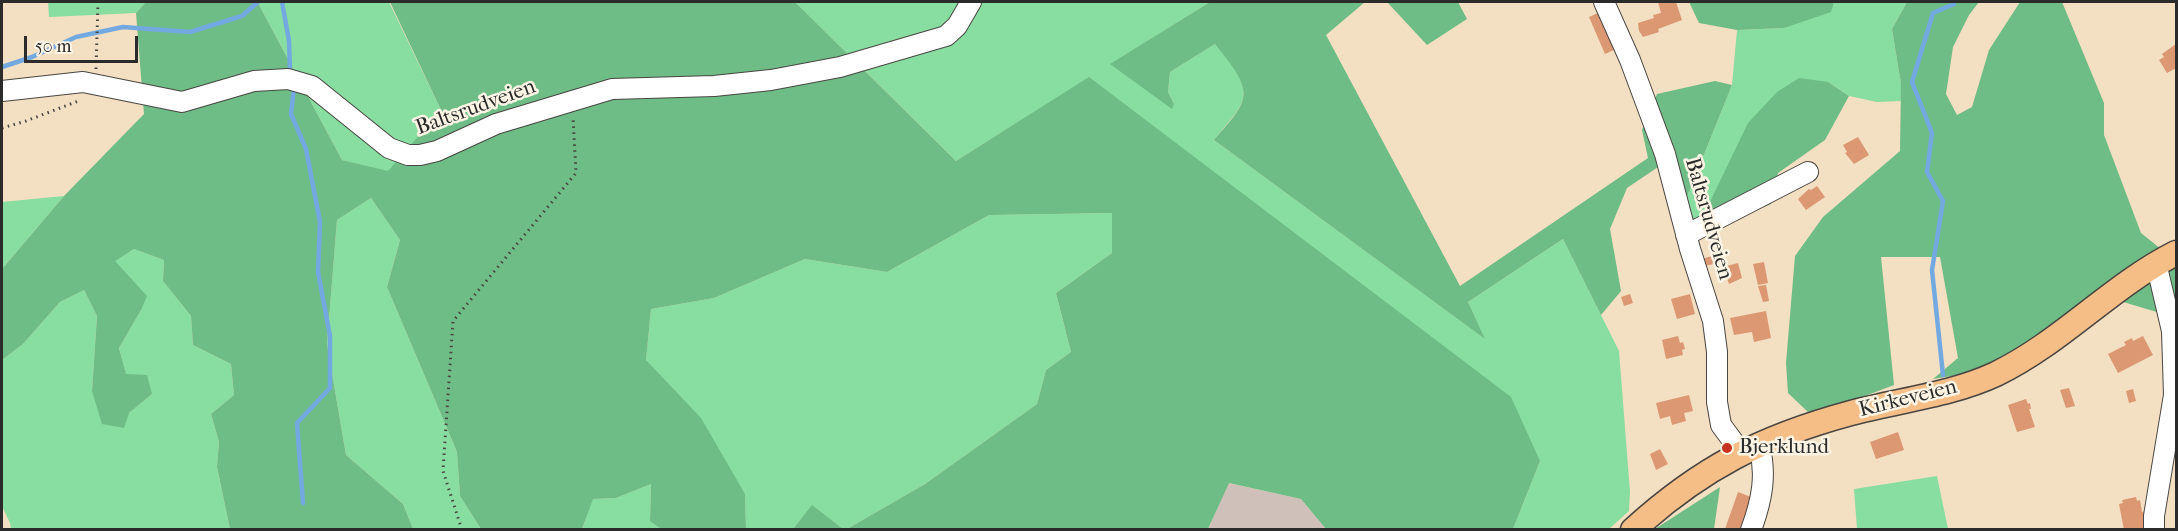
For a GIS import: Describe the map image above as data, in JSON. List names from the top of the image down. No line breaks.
{"streets":{"main road":["Kirkeveien"],"lane":["Baltsrudveien"]},"crossings":[["Baltsrudveien","Kirkeveien"]],"places":["Bjerklund"],"scale_bar":"50 m"}
